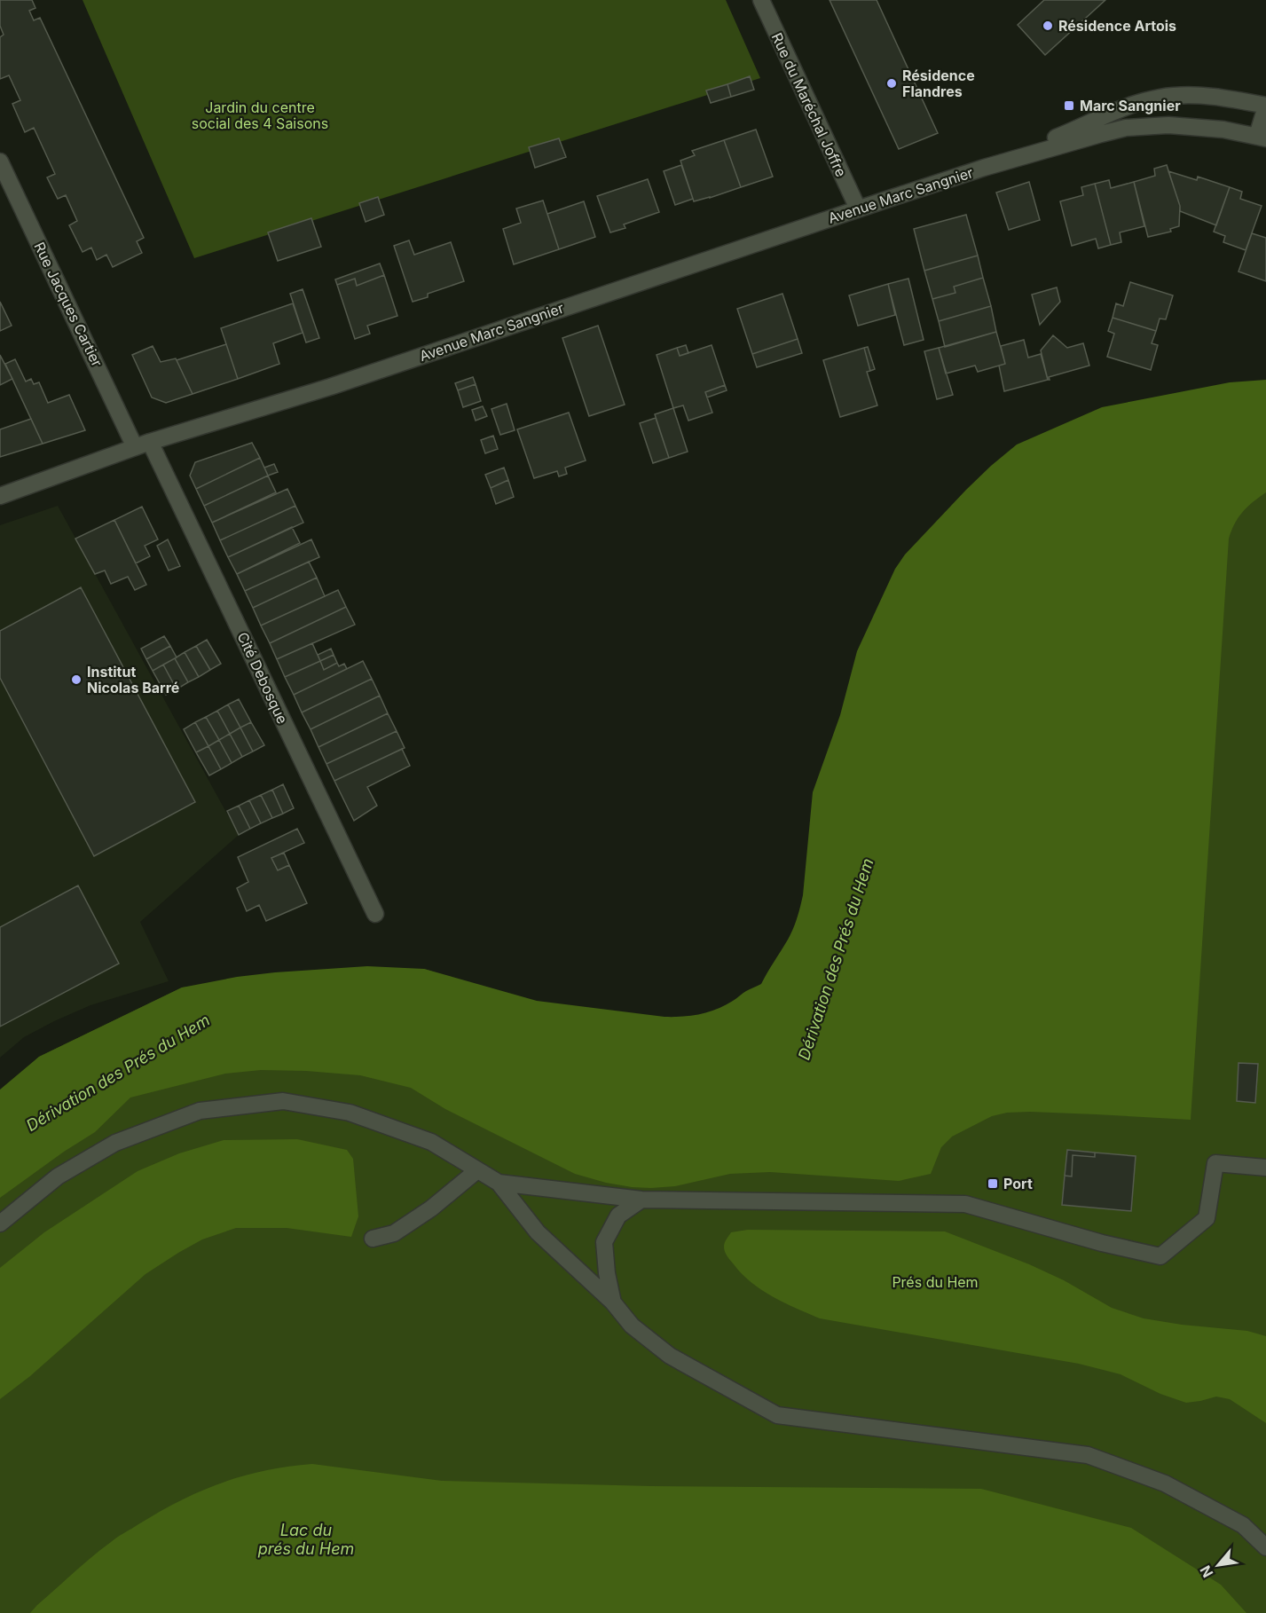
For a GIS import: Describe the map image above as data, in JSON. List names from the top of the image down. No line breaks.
{"streets":{"street":["Rue du Maréchal Joffre","Avenue Marc Sangnier","Rue Jacques Cartier","Cité Debosque"]},"crossings":[["Rue du Maréchal Joffre","Avenue Marc Sangnier"],["Avenue Marc Sangnier","Rue Jacques Cartier"],["Avenue Marc Sangnier","Cité Debosque"],["Rue Jacques Cartier","Cité Debosque"]],"water":["Dérivation des Prés du Hem","Lac du prés du Hem"],"parks":["Jardin du centre social des 4 Saisons","Prés du Hem"],"places":{"other":["Résidence Artois","Résidence Flandres","Institut Nicolas Barré"],"transit":["Marc Sangnier","Port"]},"north":"bottom left"}
